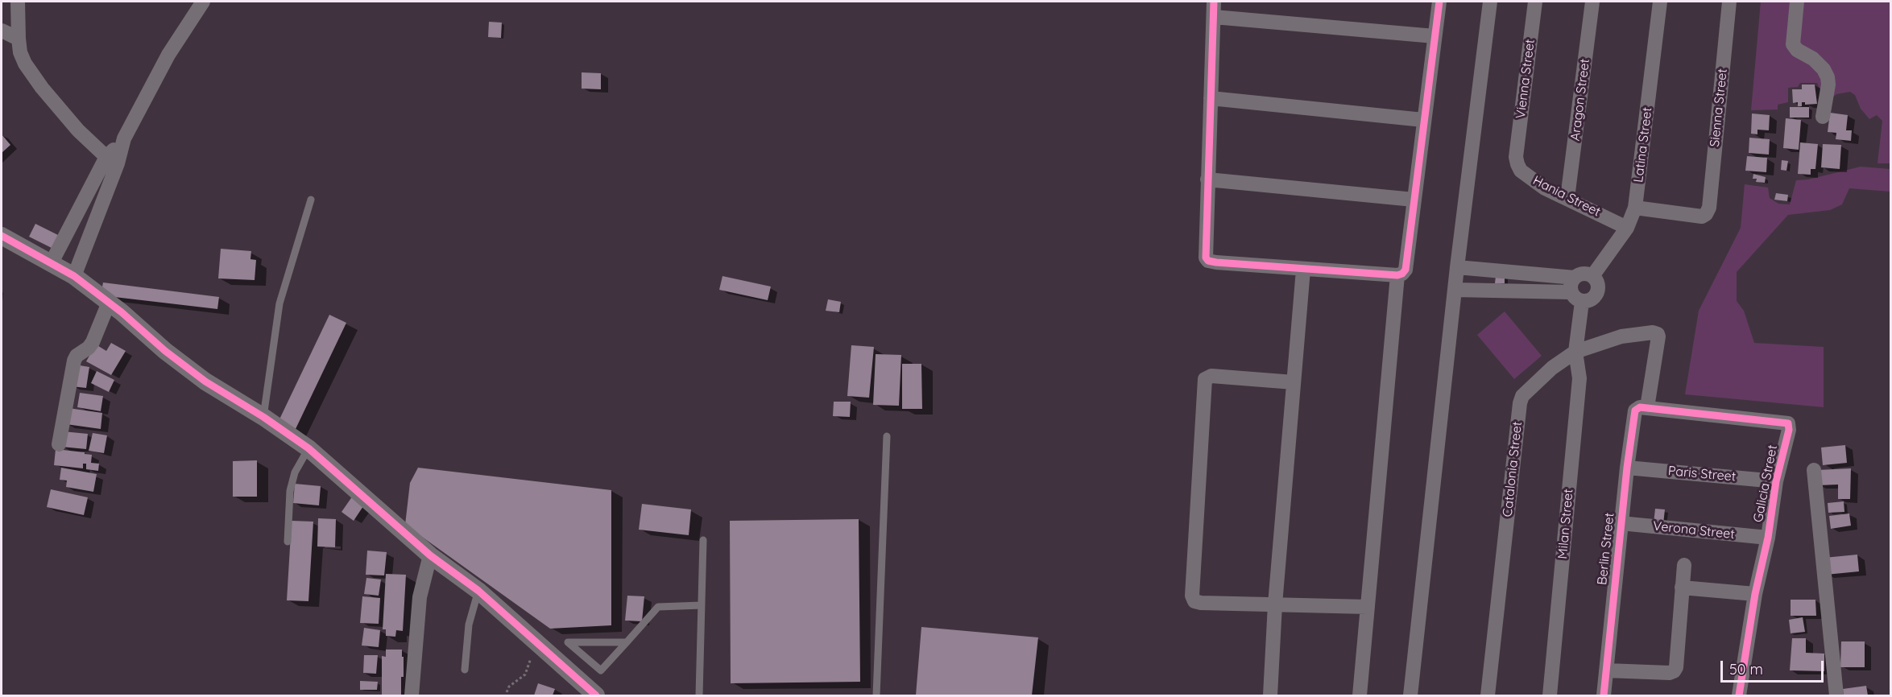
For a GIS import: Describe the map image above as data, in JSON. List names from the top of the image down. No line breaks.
{"streets":{"street":["Vienna Street","Aragon Street","Sienna Street","Latina Street","Hania Street","Catalonia Street","Paris Street","Galicia Street","Milan Street","Verona Street","Berlin Street"]},"crossings":[["Vienna Street","Hania Street"],["Aragon Street","Hania Street"],["Sienna Street","Latina Street"],["Latina Street","Hania Street"],["Latina Street","Milan Street"],["Catalonia Street","Milan Street"],["Catalonia Street","Berlin Street"],["Paris Street","Galicia Street"],["Paris Street","Berlin Street"],["Galicia Street","Verona Street"],["Galicia Street","Berlin Street"],["Verona Street","Berlin Street"]],"scale_bar":"50 m"}
